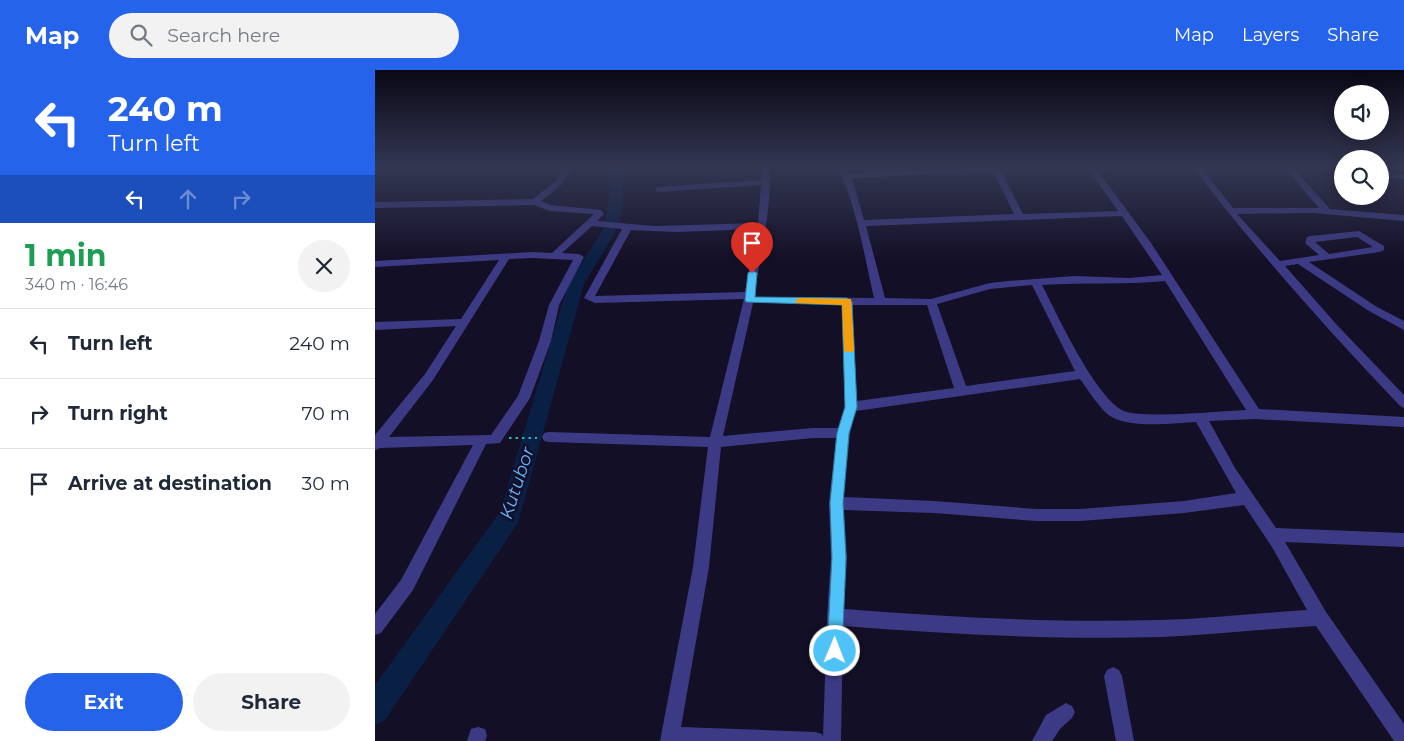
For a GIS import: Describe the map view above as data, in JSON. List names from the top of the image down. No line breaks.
{"water":["Kutubor"],"page":{"header":"Map","search":"Search here","nav":["Map","Layers","Share"],"turn":["240 m","Turn left"],"heading":["1 min","340 m · 16:46"],"list":[{"name":"Turn left","value":"240 m"},{"name":"Turn right","value":"70 m"},{"name":"Arrive at destination","value":"30 m"}],"buttons":["Exit","Share"]}}
